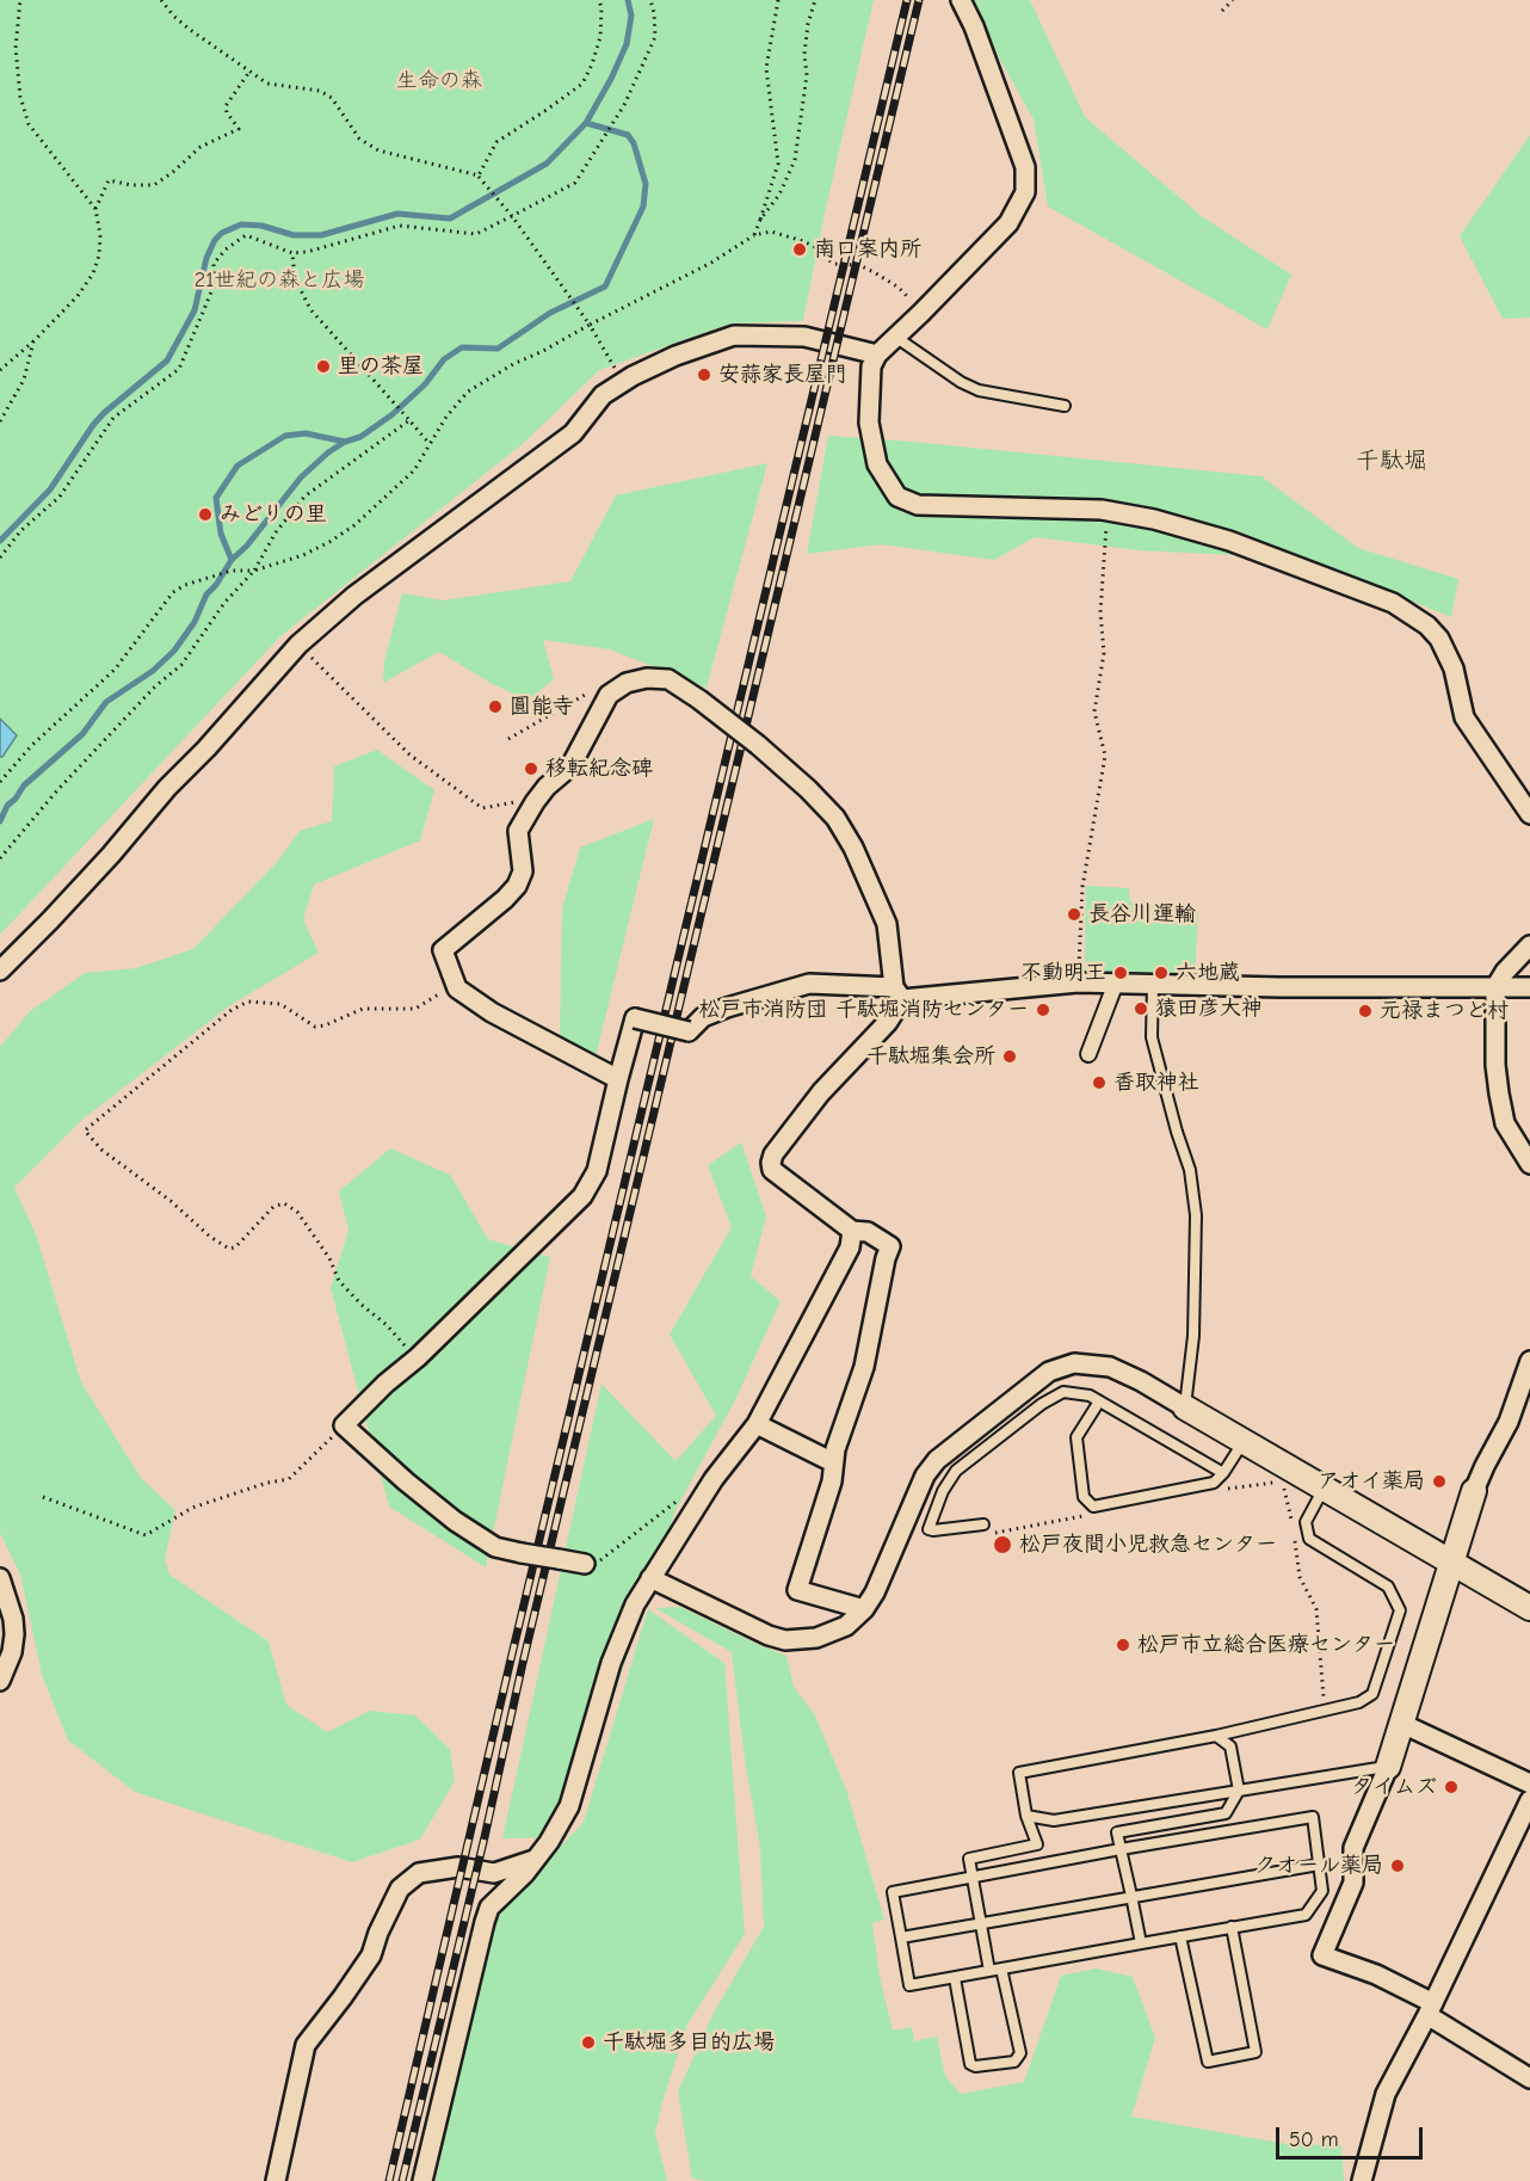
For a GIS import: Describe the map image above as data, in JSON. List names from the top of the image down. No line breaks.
{"districts":["千駄堀"],"parks":["生命の森","21世紀の森と広場"],"places":["南口案内所","里の茶屋","安蒜家長屋門","みどりの里","圓能寺","移転紀念碑","長谷川運輸","不動明王","六地蔵","猿田彦大神","松戸市消防団 千駄堀消防センター","元禄まつど村","千駄堀集会所","香取神社","アオイ薬局","松戸夜間小児救急センター","松戸市立総合医療センター","タイムズ","クオール薬局","千駄堀多目的広場"],"scale_bar":"50 m"}
